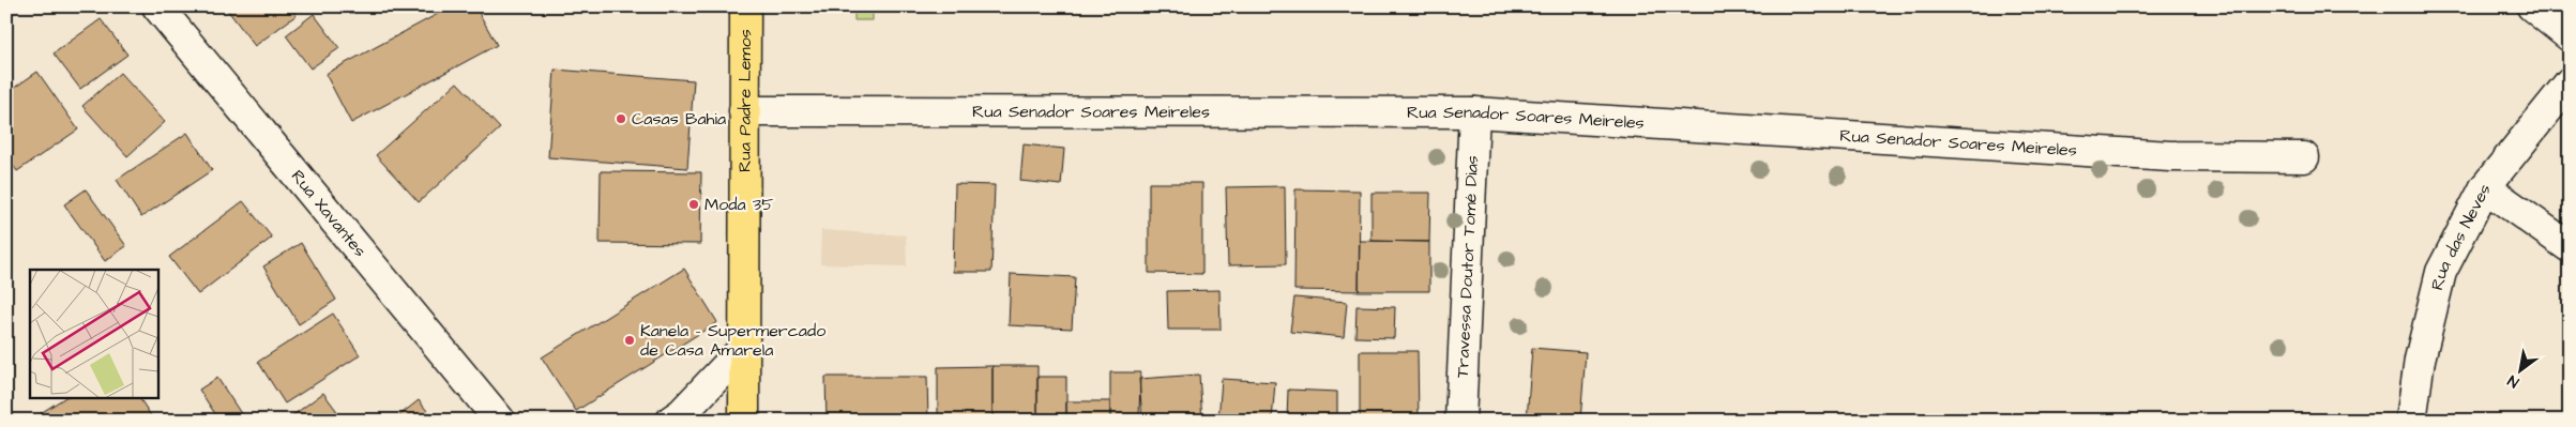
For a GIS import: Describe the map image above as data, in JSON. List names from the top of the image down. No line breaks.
{"streets":{"main road":["Rua Padre Lemos"],"street":["Rua Senador Soares Meireles","Rua Xavantes","Rua das Neves","Travessa Doutor Tomé Dias"]},"crossings":[["Rua Padre Lemos","Rua Senador Soares Meireles"],["Rua Senador Soares Meireles","Travessa Doutor Tomé Dias"]],"places":["Casas Bahia","Moda 35","Kanela - Supermercado de Casa Amarela"],"north":"bottom left"}
